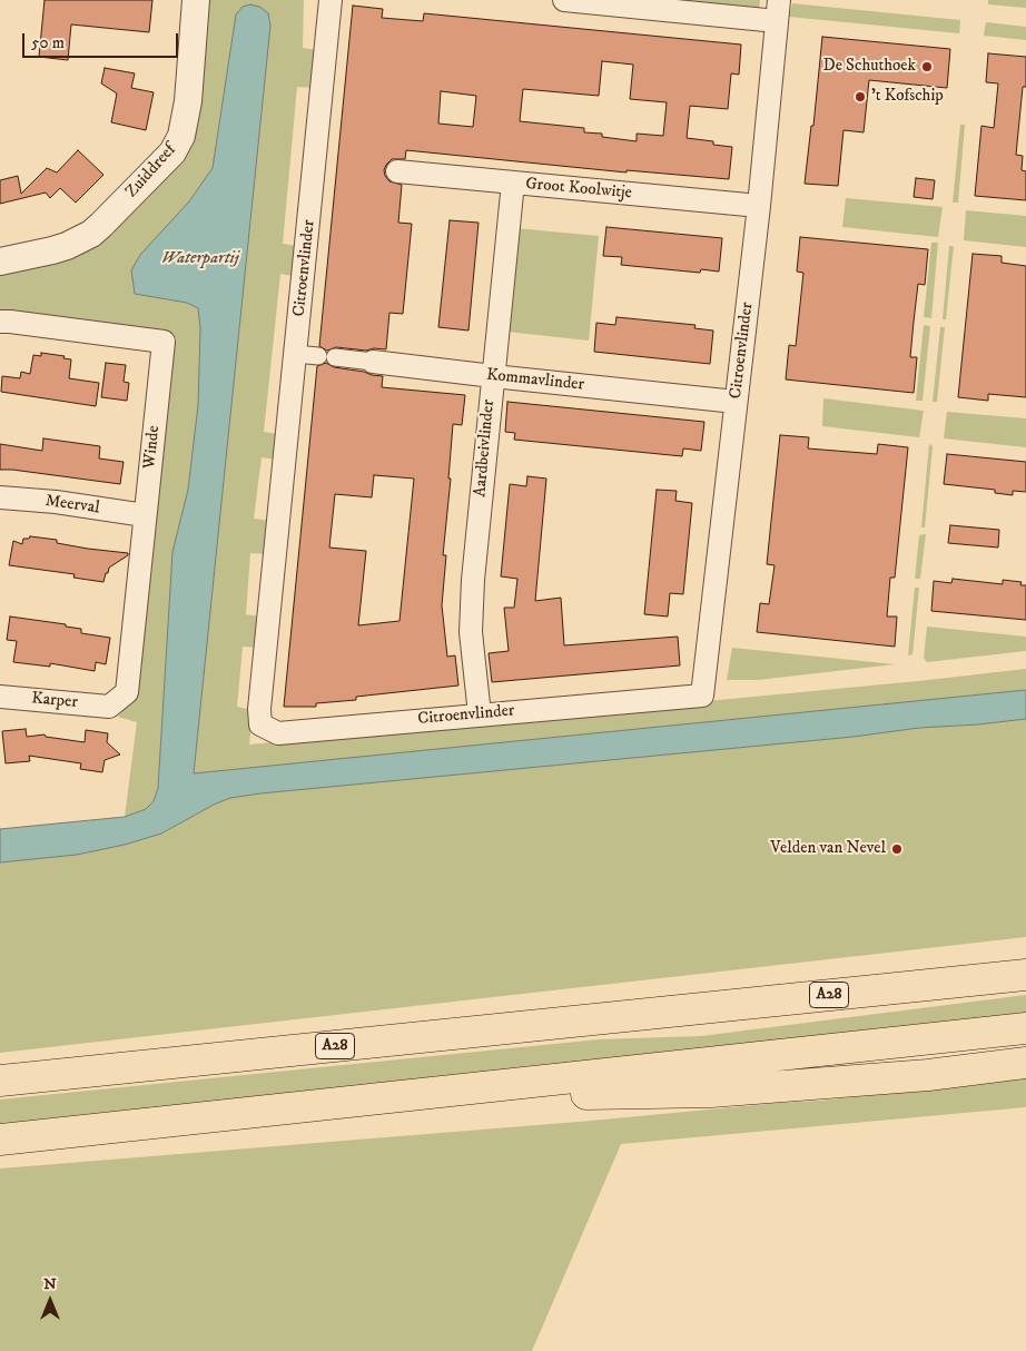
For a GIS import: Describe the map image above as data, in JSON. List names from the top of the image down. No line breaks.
{"streets":{"highway":["A28"],"street":["Zuiddreef","Groot Koolwitje","Citroenvlinder","Kommavlinder","Winde","Aardbeivlinder","Meerval","Karper"]},"crossings":[["Groot Koolwitje","Citroenvlinder"],["Groot Koolwitje","Aardbeivlinder"],["Citroenvlinder","Kommavlinder"],["Citroenvlinder","Aardbeivlinder"],["Kommavlinder","Aardbeivlinder"],["Winde","Meerval"],["Winde","Karper"]],"water":["Waterpartij"],"places":["De Schuthoek","'t Kofschip","Velden van Nevel"],"scale_bar":"50 m","north":"top"}
